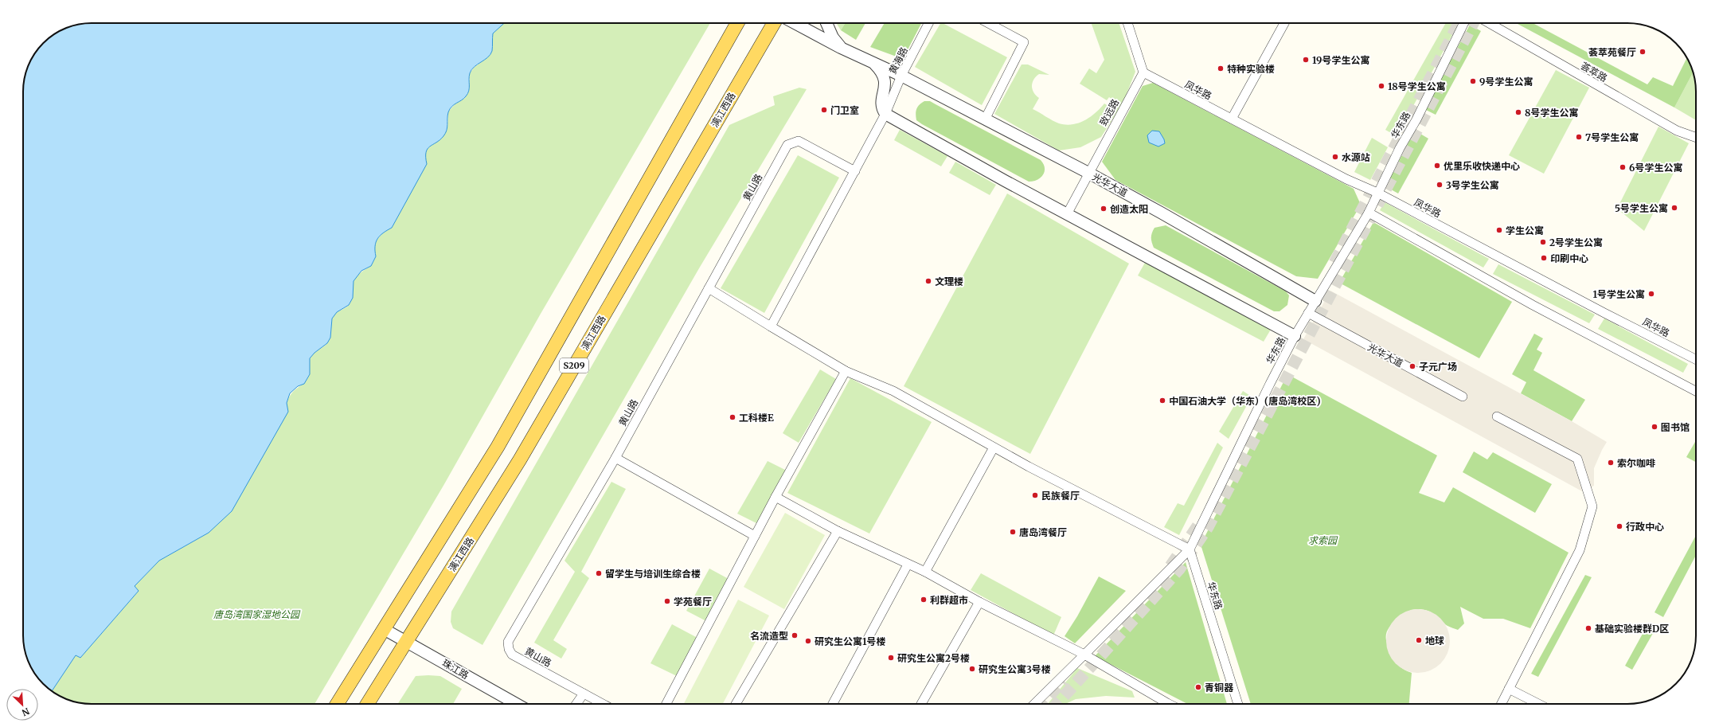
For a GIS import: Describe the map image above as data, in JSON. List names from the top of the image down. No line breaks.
{"streets":{"main road":["漓江西路","S209"],"street":["黄海路","荟萃路","凤华路","致远路","华东路","光华大道","黄山路","珠江路"]},"crossings":[["黄海路","光华大道"],["黄海路","黄山路"],["凤华路","致远路"],["凤华路","华东路"],["漓江西路","珠江路"],["致远路","光华大道"],["华东路","光华大道"],["S209","珠江路"]],"parks":["求索园","唐岛湾国家湿地公园"],"places":["荟萃苑餐厅","19号学生公寓","特种实验楼","9号学生公寓","18号学生公寓","门卫室","8号学生公寓","7号学生公寓","水源站","优里乐收快递中心","6号学生公寓","3号学生公寓","5号学生公寓","创造太阳","学生公寓","2号学生公寓","印刷中心","文理楼","1号学生公寓","子元广场","中国石油大学（华东）(唐岛湾校区)","工科楼E","图书馆","索尔咖啡","民族餐厅","行政中心","唐岛湾餐厅","留学生与培训生综合楼","利群超市","学苑餐厅","基础实验楼群D区","名流造型","地球","研究生公寓1号楼","研究生公寓2号楼","研究生公寓3号楼","青铜器"],"north":"bottom right"}
